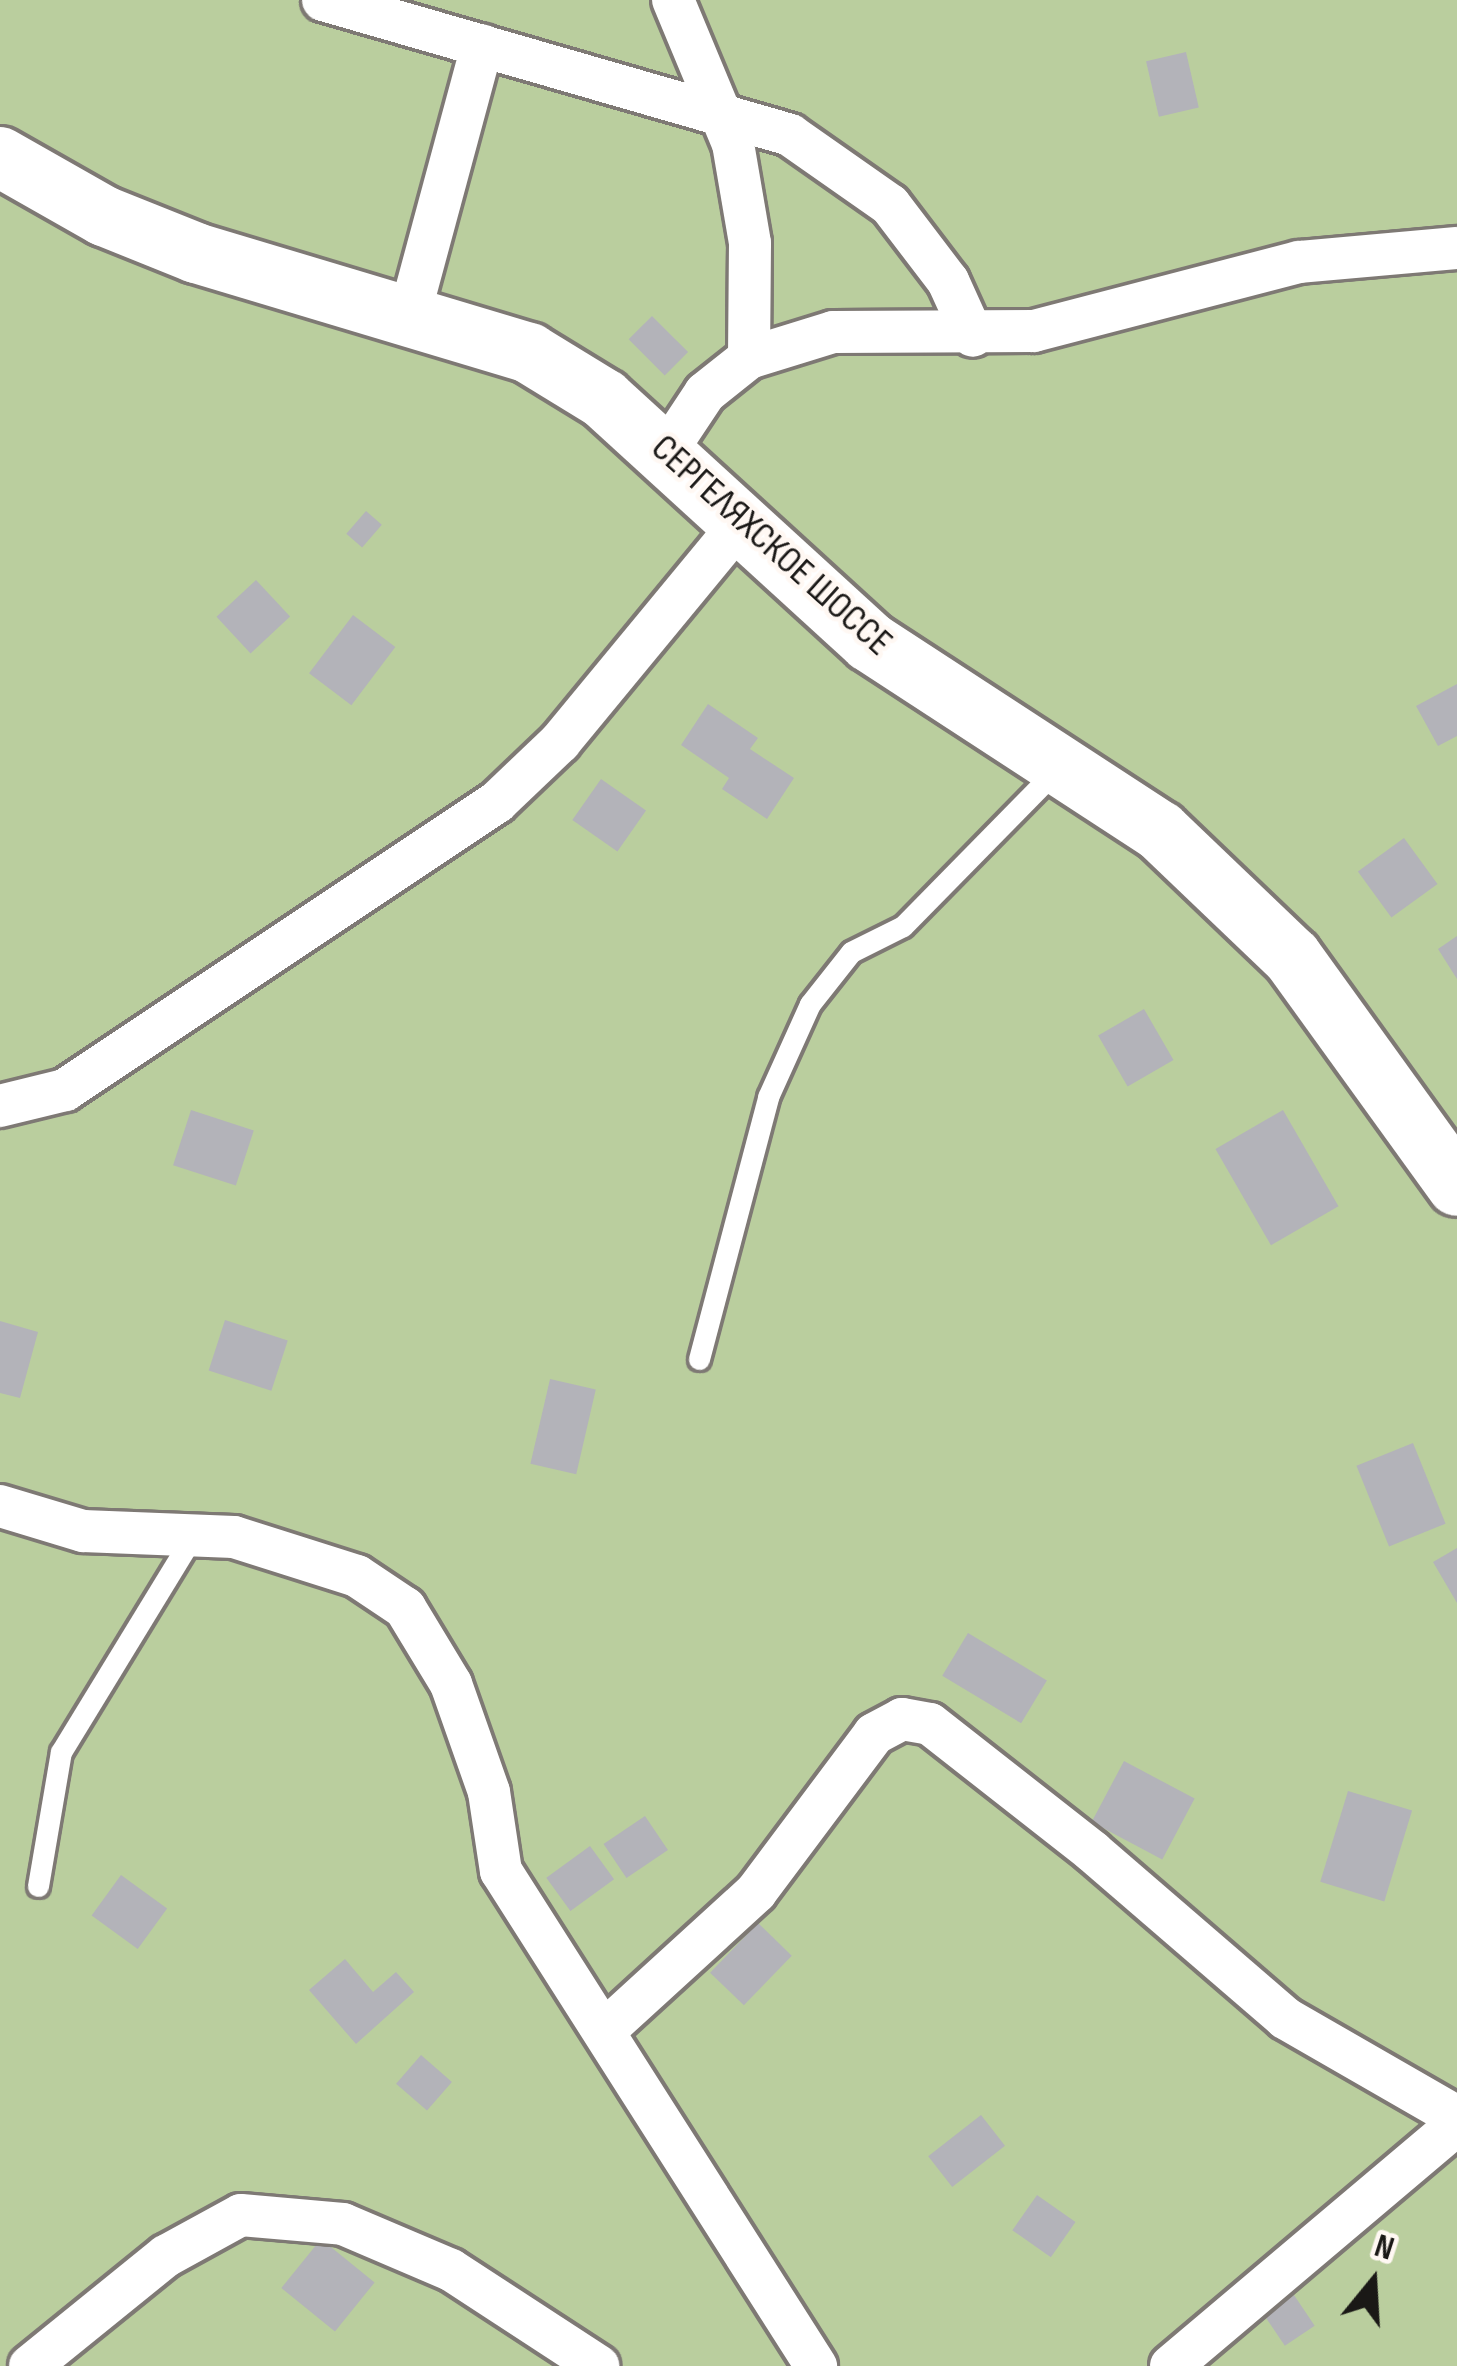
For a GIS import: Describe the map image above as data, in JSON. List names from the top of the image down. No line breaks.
{"streets":{"main road":["СЕРГЕЛЯХСКОЕ ШОССЕ"]},"north":"top"}
